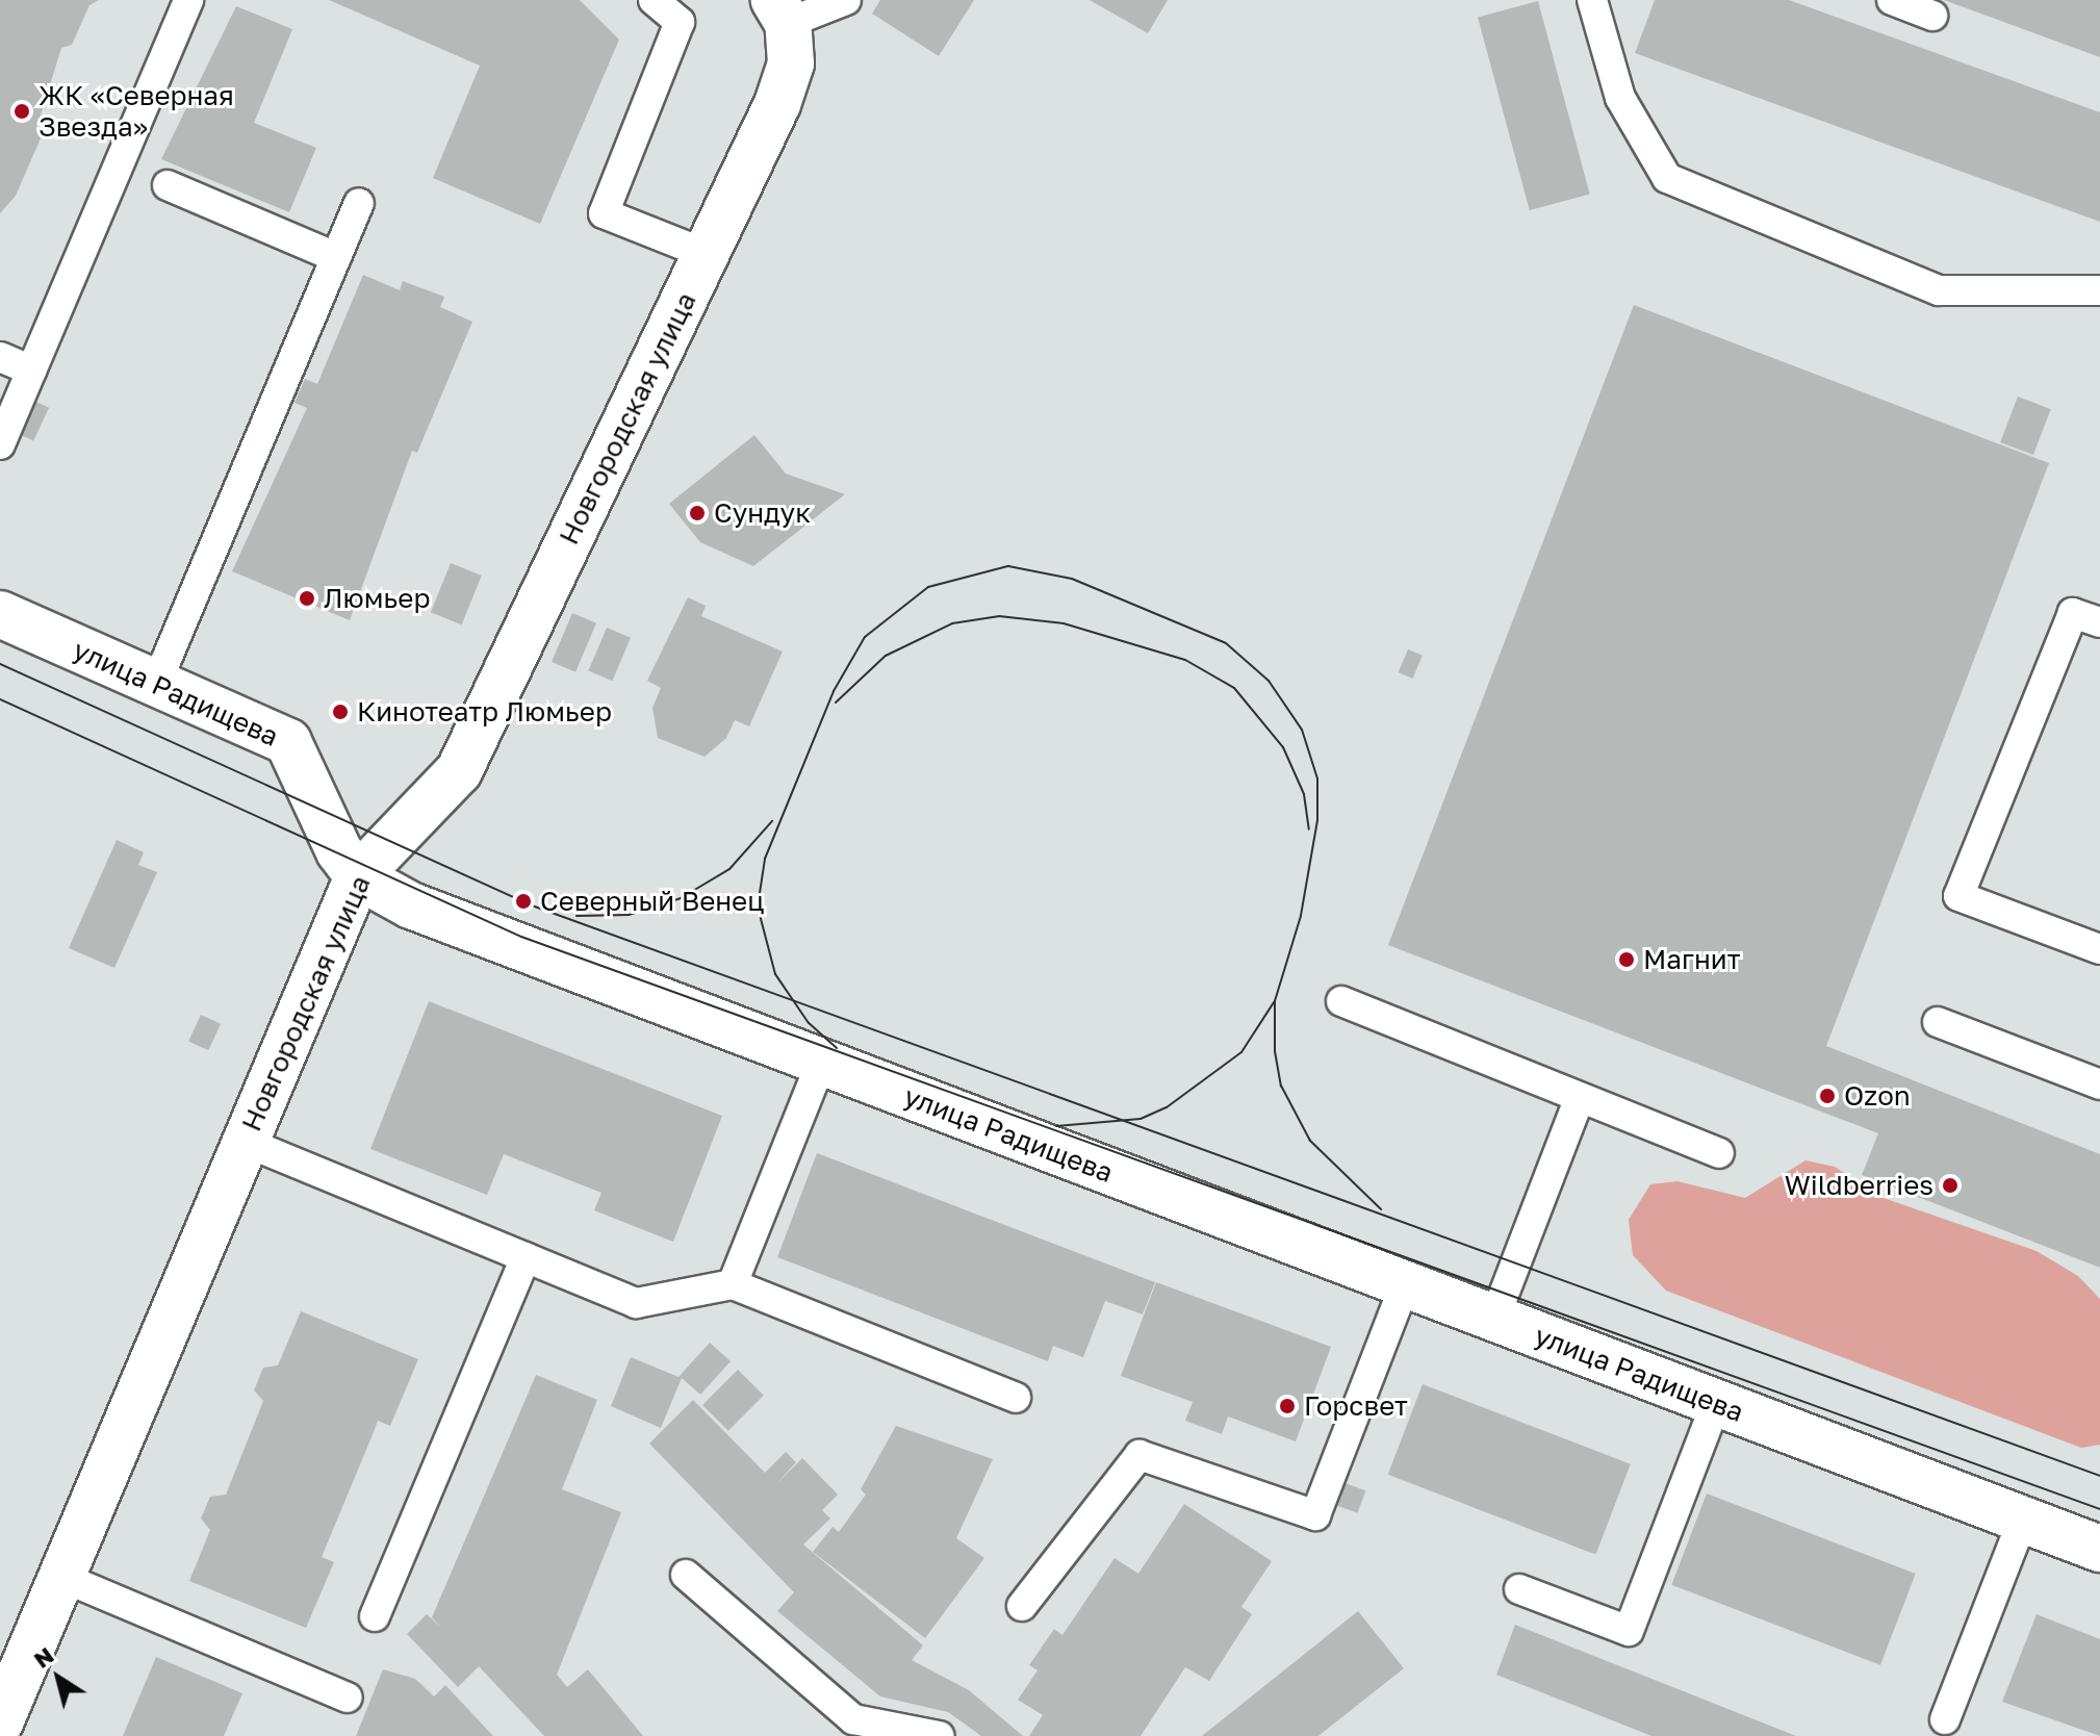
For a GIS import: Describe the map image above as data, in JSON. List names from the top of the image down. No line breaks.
{"streets":{"street":["Новгородская улица","улица Радищева"]},"crossings":[["Новгородская улица","улица Радищева"]],"places":["ЖК «Северная Звезда»","Сундук","Люмьер","Кинотеатр Люмьер","Северный Венец","Магнит","Ozon","Wildberries","Горсвет"],"north":"top left"}
